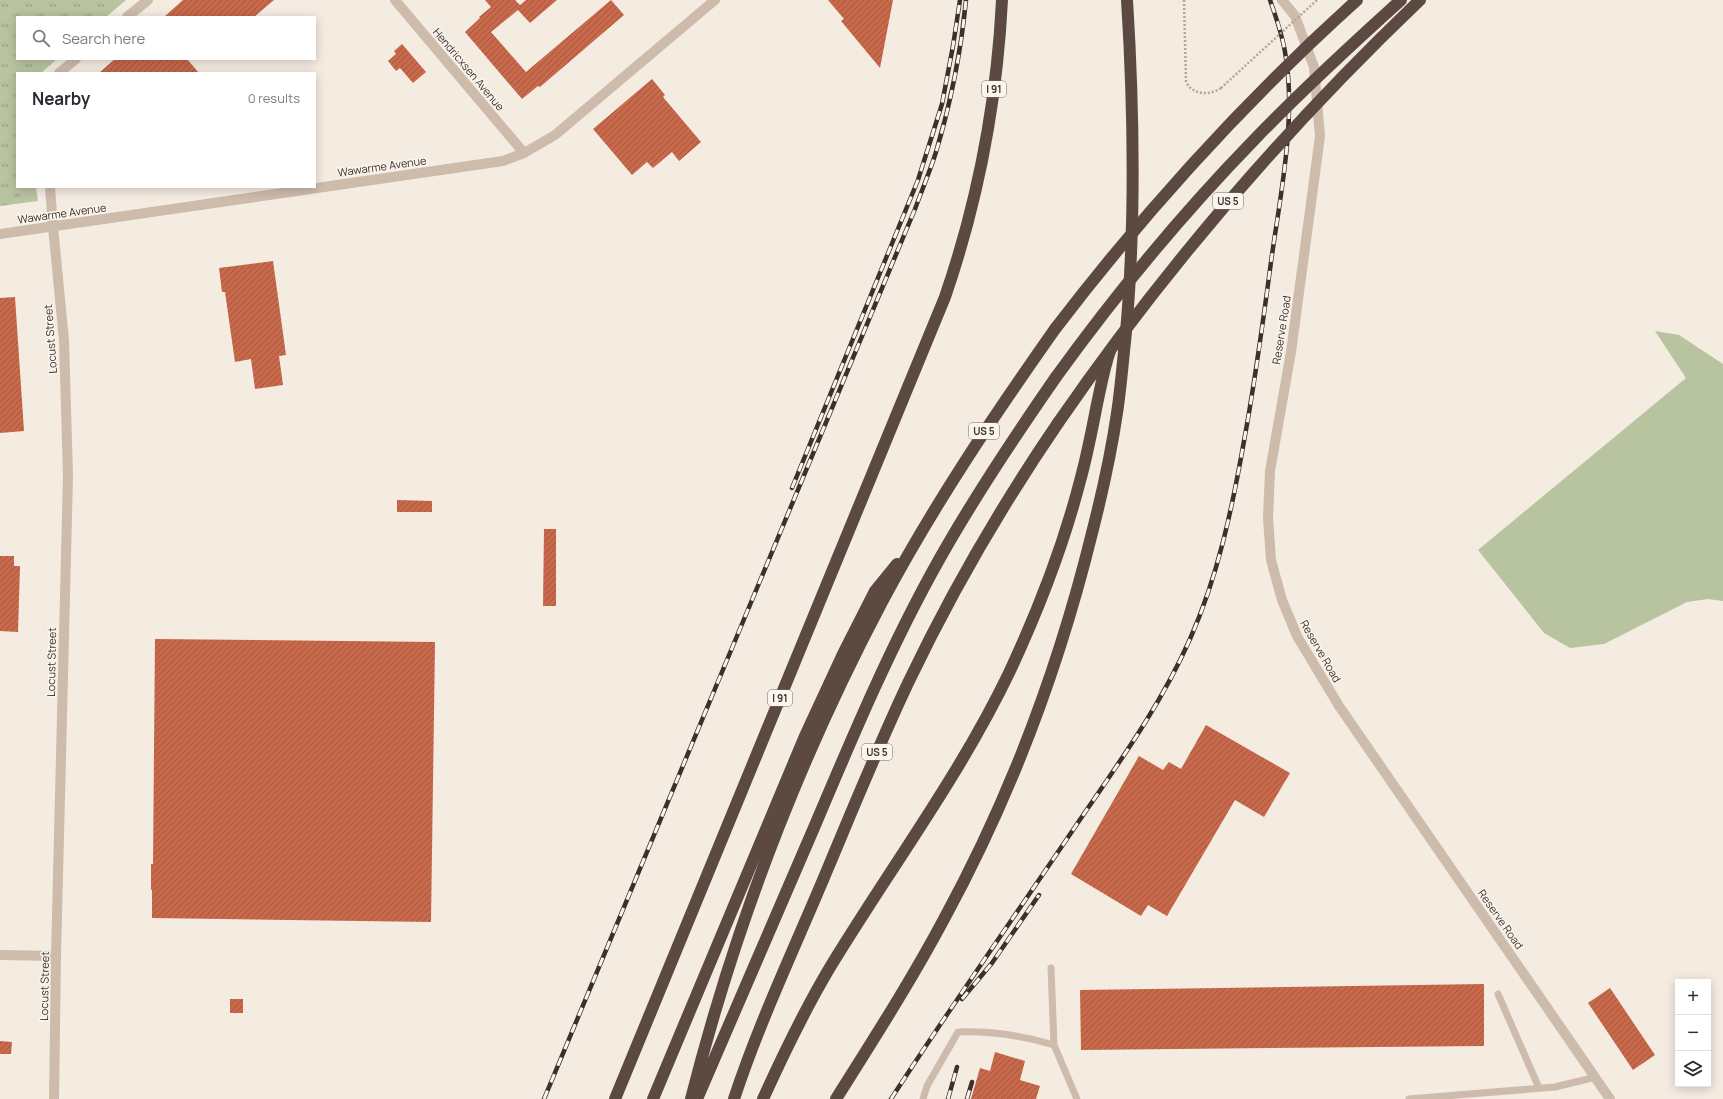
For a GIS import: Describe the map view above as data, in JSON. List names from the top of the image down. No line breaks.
{"streets":{"highway":["I 91","US 5"],"street":["Hendricxsen Avenue","Wawarme Avenue","Reserve Road","Locust Street"]},"crossings":[["Hendricxsen Avenue","Wawarme Avenue"],["Wawarme Avenue","Locust Street"]],"page":{"search":"Search here","heading":["Nearby","0 results"],"map_buttons":["+","−"]}}
